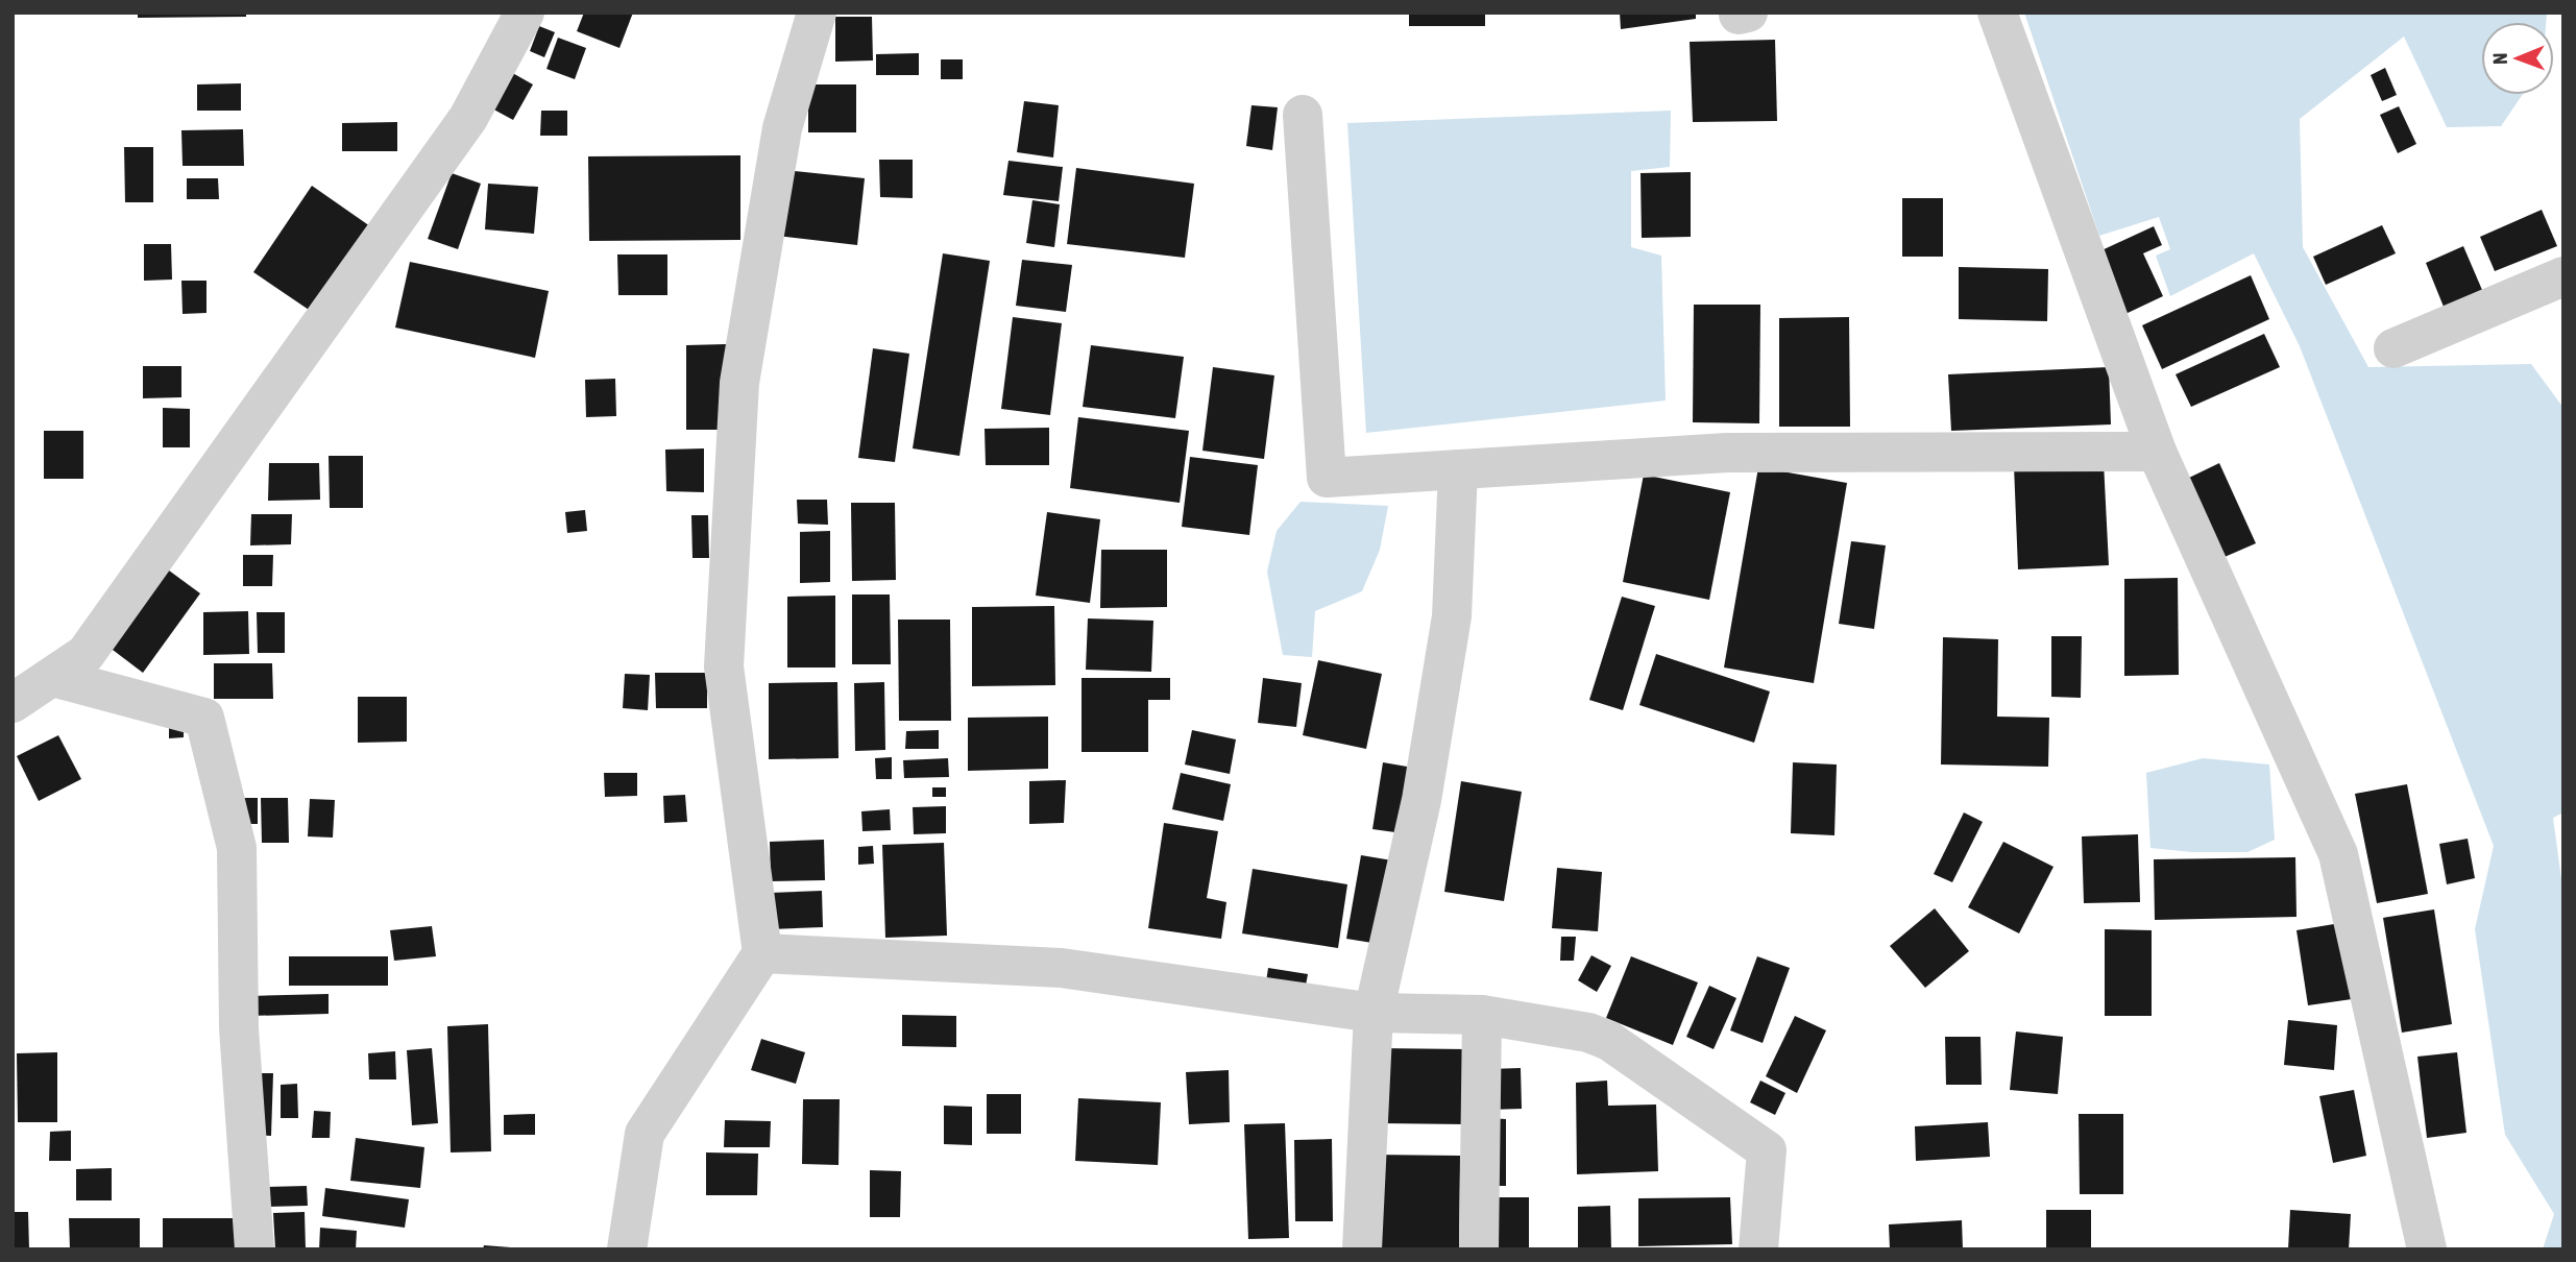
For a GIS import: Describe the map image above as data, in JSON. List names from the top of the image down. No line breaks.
{"north":"left"}
